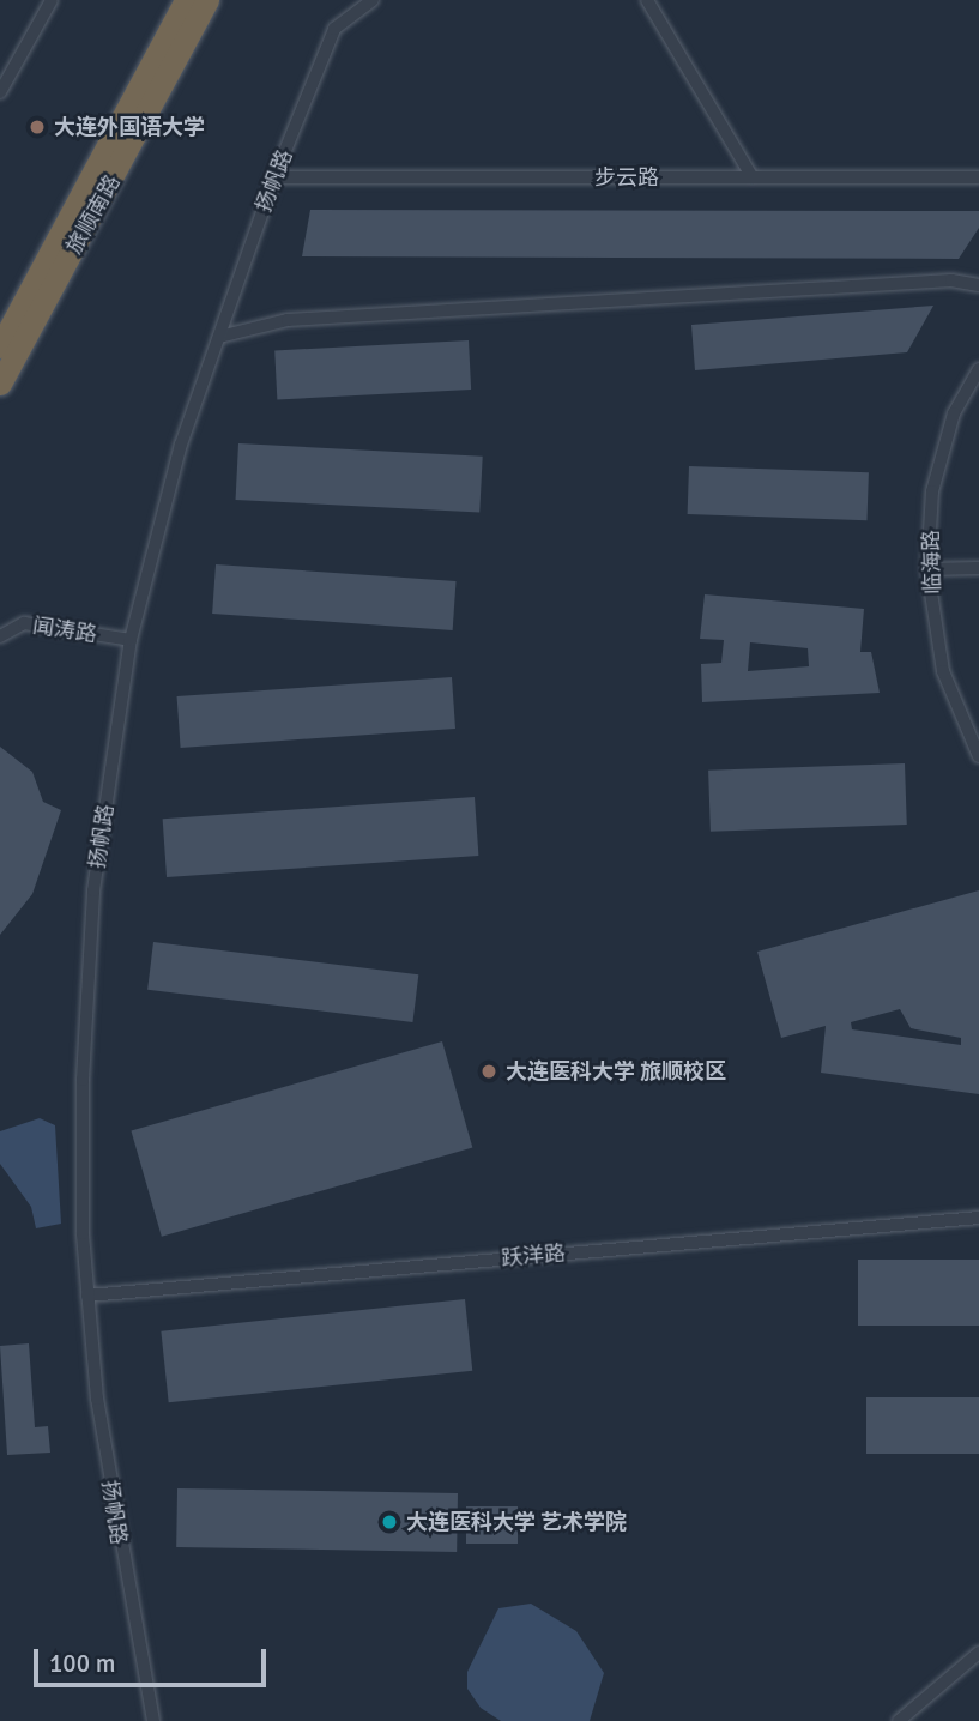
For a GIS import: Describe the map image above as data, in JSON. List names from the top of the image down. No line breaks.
{"streets":{"highway":["旅顺南路"],"street":["步云路","扬帆路","临海路","闻涛路","跃洋路"]},"crossings":[["步云路","扬帆路"],["扬帆路","闻涛路"],["扬帆路","跃洋路"]],"places":["大连外国语大学","大连医科大学 旅顺校区","大连医科大学 艺术学院"],"scale_bar":"100 m"}
